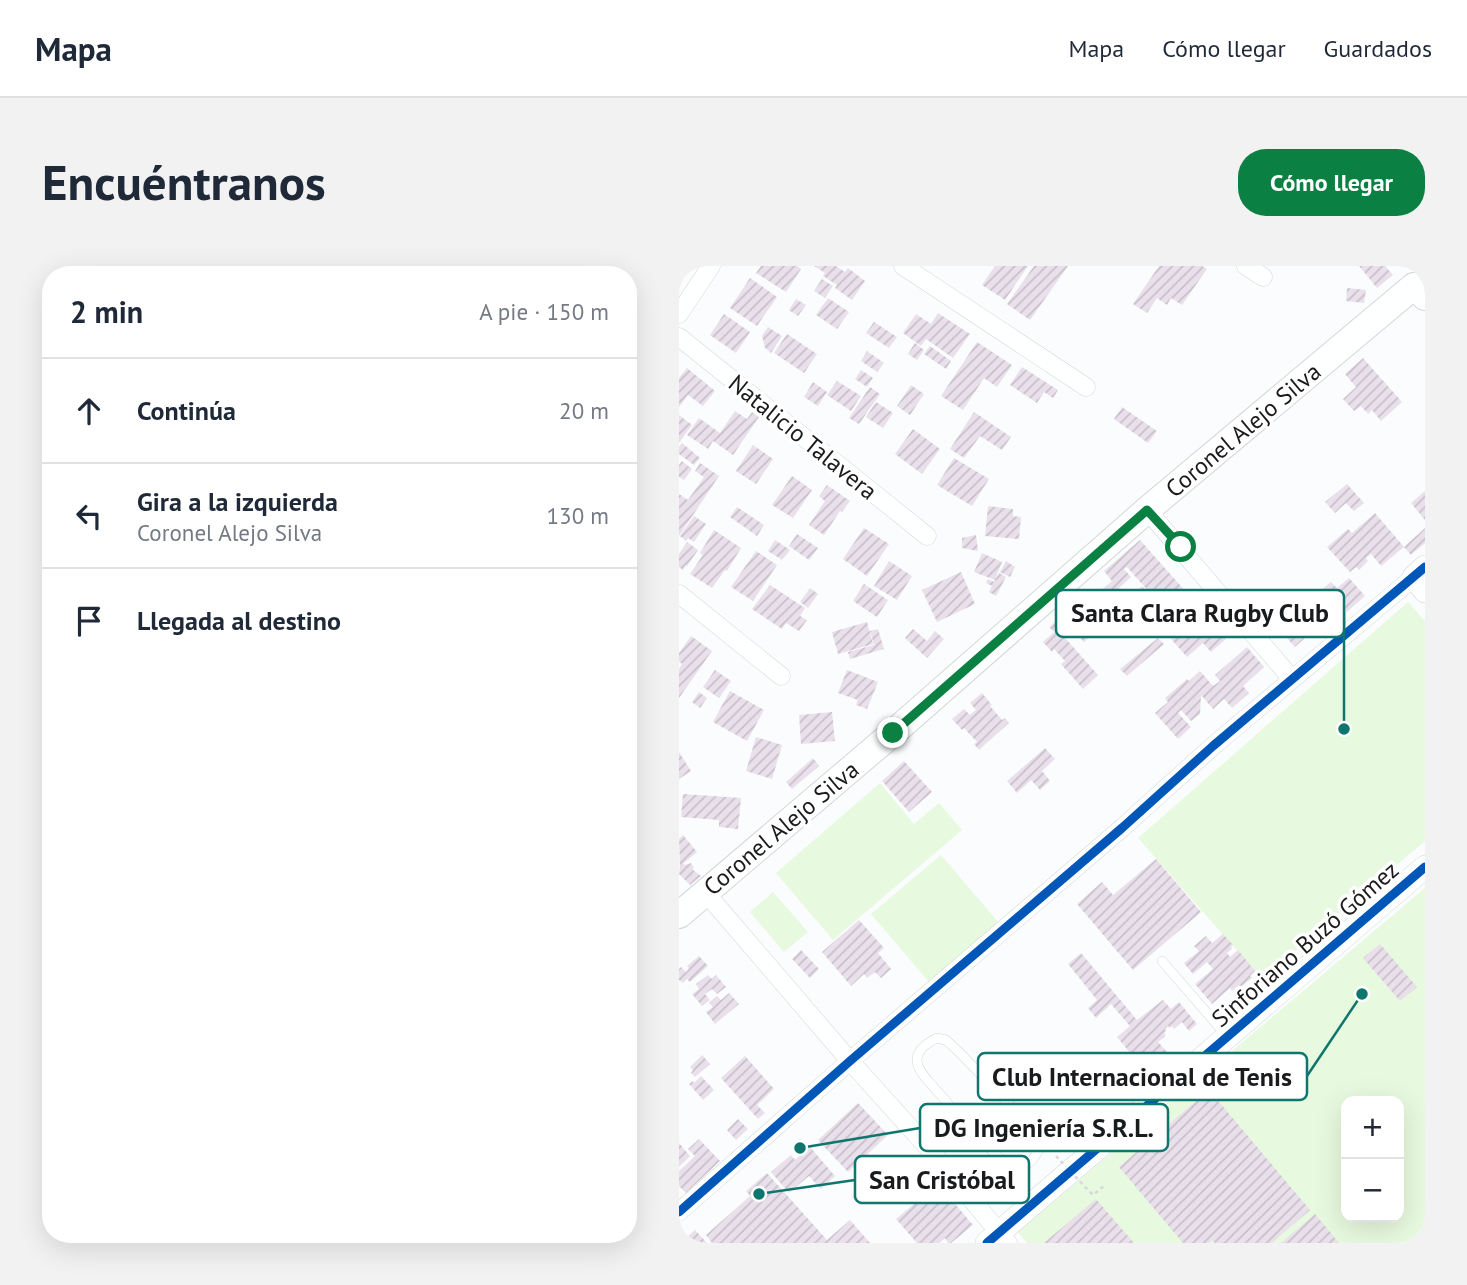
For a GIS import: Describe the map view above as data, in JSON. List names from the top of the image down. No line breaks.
{"streets":{"main road":["Coronel Alejo Silva"],"street":["Natalicio Talavera","Sinforiano Buzó Gómez"]},"places":["Santa Clara Rugby Club","Club Internacional de Tenis","DG Ingeniería S.R.L.","San Cristóbal"],"page":{"header":"Mapa","nav":["Mapa","Cómo llegar","Guardados"],"buttons":"Cómo llegar","title":"Encuéntranos","heading":["2 min","A pie · 150 m"],"list":[["Continúa","20 m"],["Gira a la izquierda","Coronel Alejo Silva","130 m"],"Llegada al destino"],"map_buttons":["+","−"]}}
